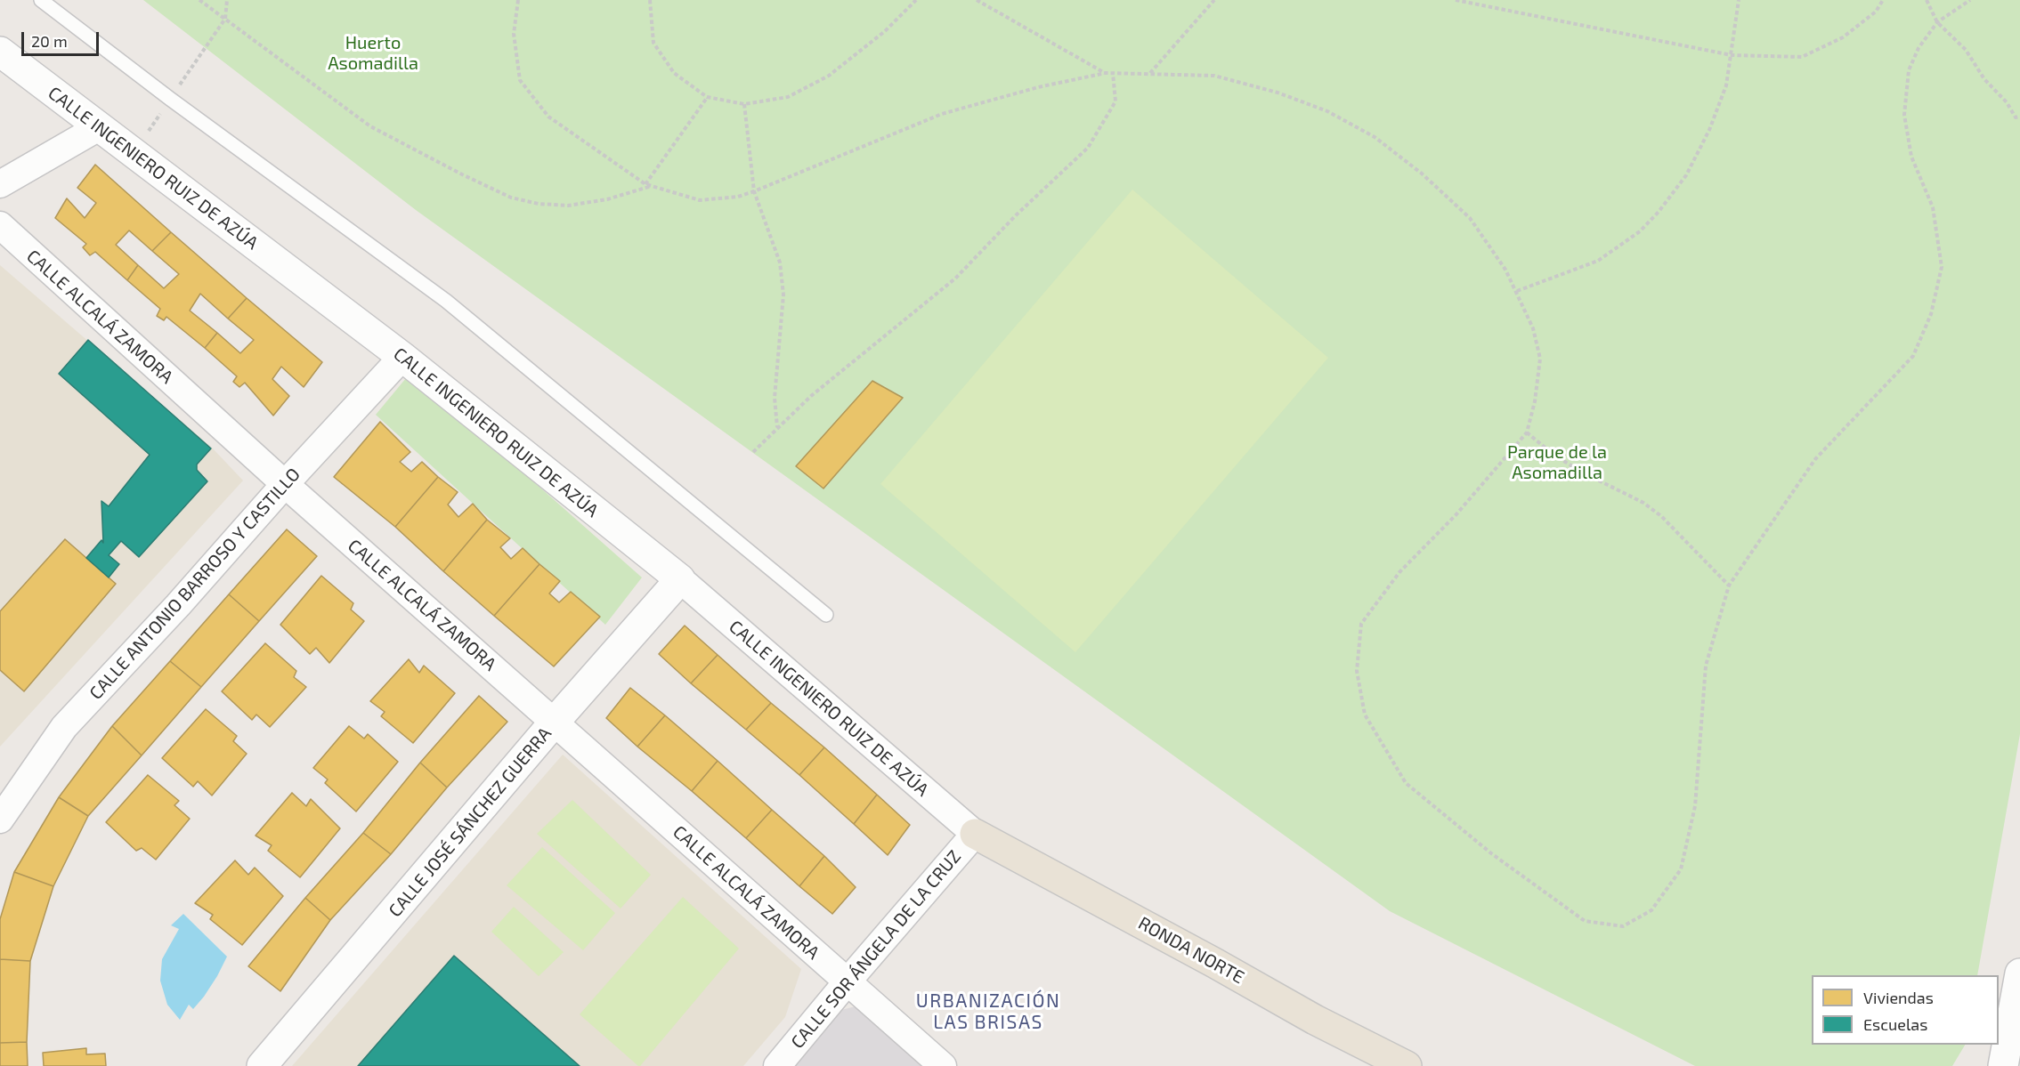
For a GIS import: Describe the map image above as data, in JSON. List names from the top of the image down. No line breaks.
{"streets":{"highway":["RONDA NORTE"],"street":["CALLE INGENIERO RUIZ DE AZÚA","CALLE ALCALÁ ZAMORA","CALLE ANTONIO BARROSO Y CASTILLO","CALLE JOSÉ SÁNCHEZ GUERRA","CALLE SOR ÁNGELA DE LA CRUZ"]},"crossings":[["CALLE INGENIERO RUIZ DE AZÚA","CALLE ANTONIO BARROSO Y CASTILLO"],["CALLE INGENIERO RUIZ DE AZÚA","CALLE JOSÉ SÁNCHEZ GUERRA"],["CALLE INGENIERO RUIZ DE AZÚA","CALLE SOR ÁNGELA DE LA CRUZ"],["CALLE INGENIERO RUIZ DE AZÚA","RONDA NORTE"],["CALLE ALCALÁ ZAMORA","CALLE ANTONIO BARROSO Y CASTILLO"],["CALLE ALCALÁ ZAMORA","CALLE JOSÉ SÁNCHEZ GUERRA"],["CALLE ALCALÁ ZAMORA","CALLE SOR ÁNGELA DE LA CRUZ"],["CALLE SOR ÁNGELA DE LA CRUZ","RONDA NORTE"]],"districts":["URBANIZACIÓN LAS BRISAS"],"parks":["Huerto Asomadilla","Parque de la Asomadilla"],"legend":["Viviendas","Escuelas"],"scale_bar":"20 m"}
